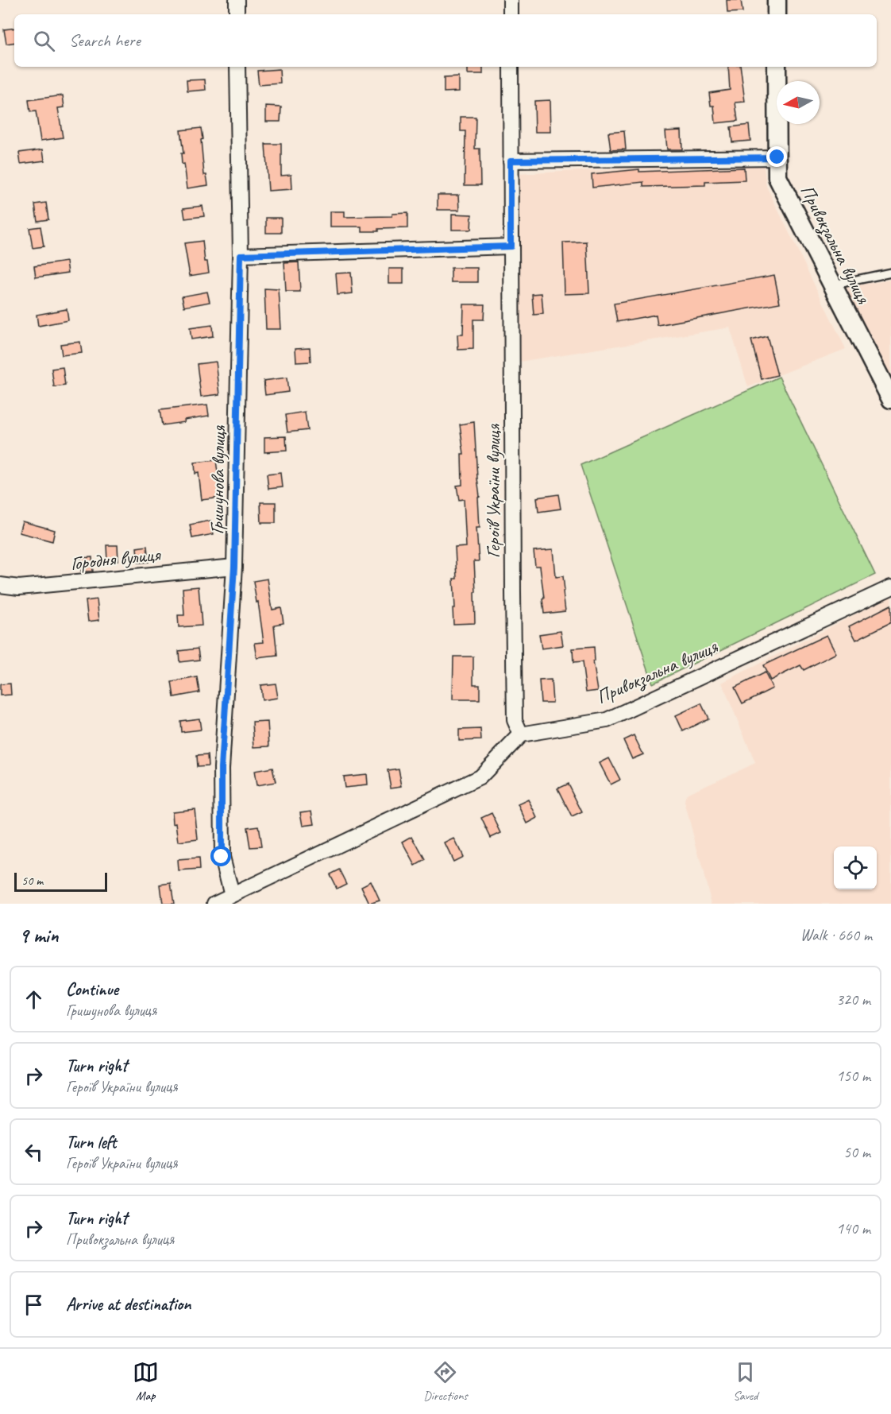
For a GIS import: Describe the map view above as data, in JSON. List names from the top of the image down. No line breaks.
{"streets":{"street":["Привокзальна вулиця","Гришунова вулиця","Героїв України вулиця","Городня вулиця"]},"crossings":[["Привокзальна вулиця","Героїв України вулиця"],["Гришунова вулиця","Городня вулиця"]],"scale_bar":"50 m","north":"left","page":{"search":"Search here","scale":"50 m","heading":["9 min","Walk · 660 m"],"list":[["Continue","Гришунова вулиця","320 m"],["Turn right","Героїв України вулиця","150 m"],["Turn left","Героїв України вулиця","50 m"],["Turn right","Привокзальна вулиця","140 m"],"Arrive at destination"],"nav":["Map","Directions","Saved"]}}
